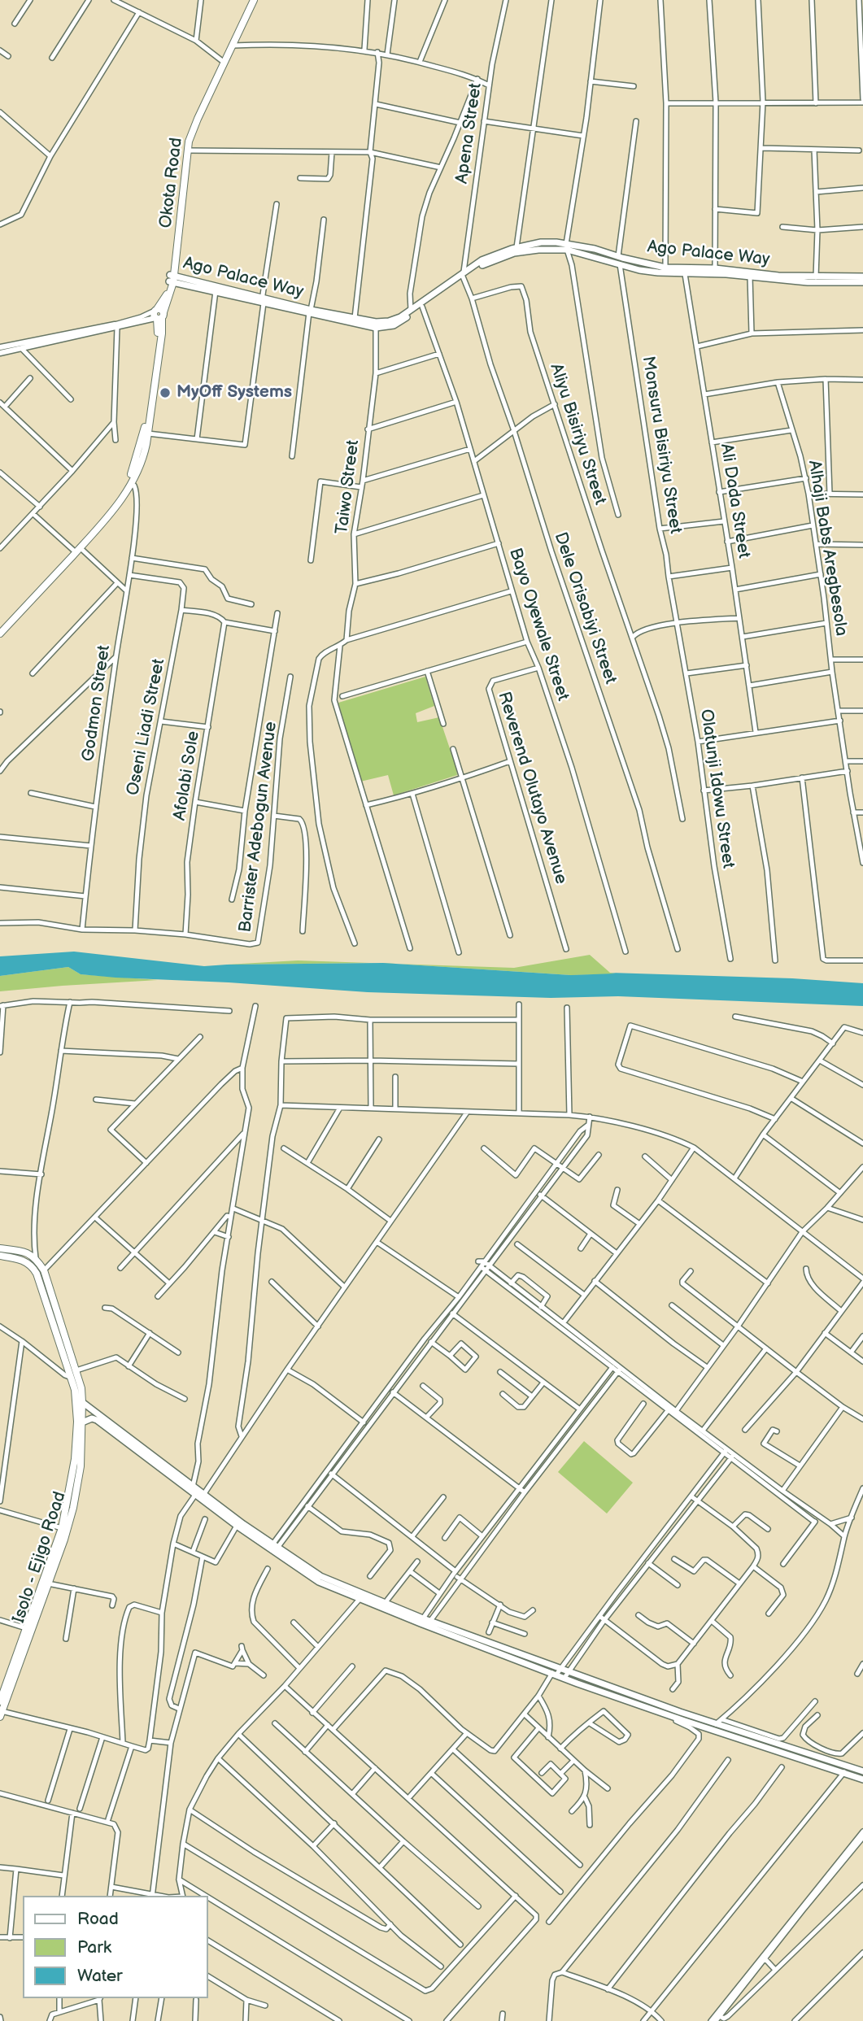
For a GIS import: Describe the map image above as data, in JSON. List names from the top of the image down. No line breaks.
{"streets":{"main road":["Okota Road","Ago Palace Way","Isolo - Ejigo Road"],"street":["Apena Street","Aliyu Bisiriyu Street","Monsuru Bisiriyu Street","Taiwo Street","Ali Dada Street","Alhaji Babs Aregbesola","Dele Orisabiyi Street","Bayo Oyewale Street","Godmon Street","Oseni Liadi Street","Afolabi Sole","Reverend Olutayo Avenue","Olatunji Idowu Street","Barrister Adebogun Avenue"]},"crossings":[["Apena Street","Ago Palace Way"],["Apena Street","Dele Orisabiyi Street"],["Okota Road","Ago Palace Way"],["Okota Road","Godmon Street"],["Ago Palace Way","Monsuru Bisiriyu Street"],["Ago Palace Way","Taiwo Street"],["Ago Palace Way","Ali Dada Street"],["Ago Palace Way","Dele Orisabiyi Street"],["Ago Palace Way","Bayo Oyewale Street"],["Aliyu Bisiriyu Street","Dele Orisabiyi Street"],["Monsuru Bisiriyu Street","Olatunji Idowu Street"],["Bayo Oyewale Street","Reverend Olutayo Avenue"],["Godmon Street","Oseni Liadi Street"],["Afolabi Sole","Barrister Adebogun Avenue"]],"places":["MyOff Systems"],"legend":["Road","Park","Water"]}
